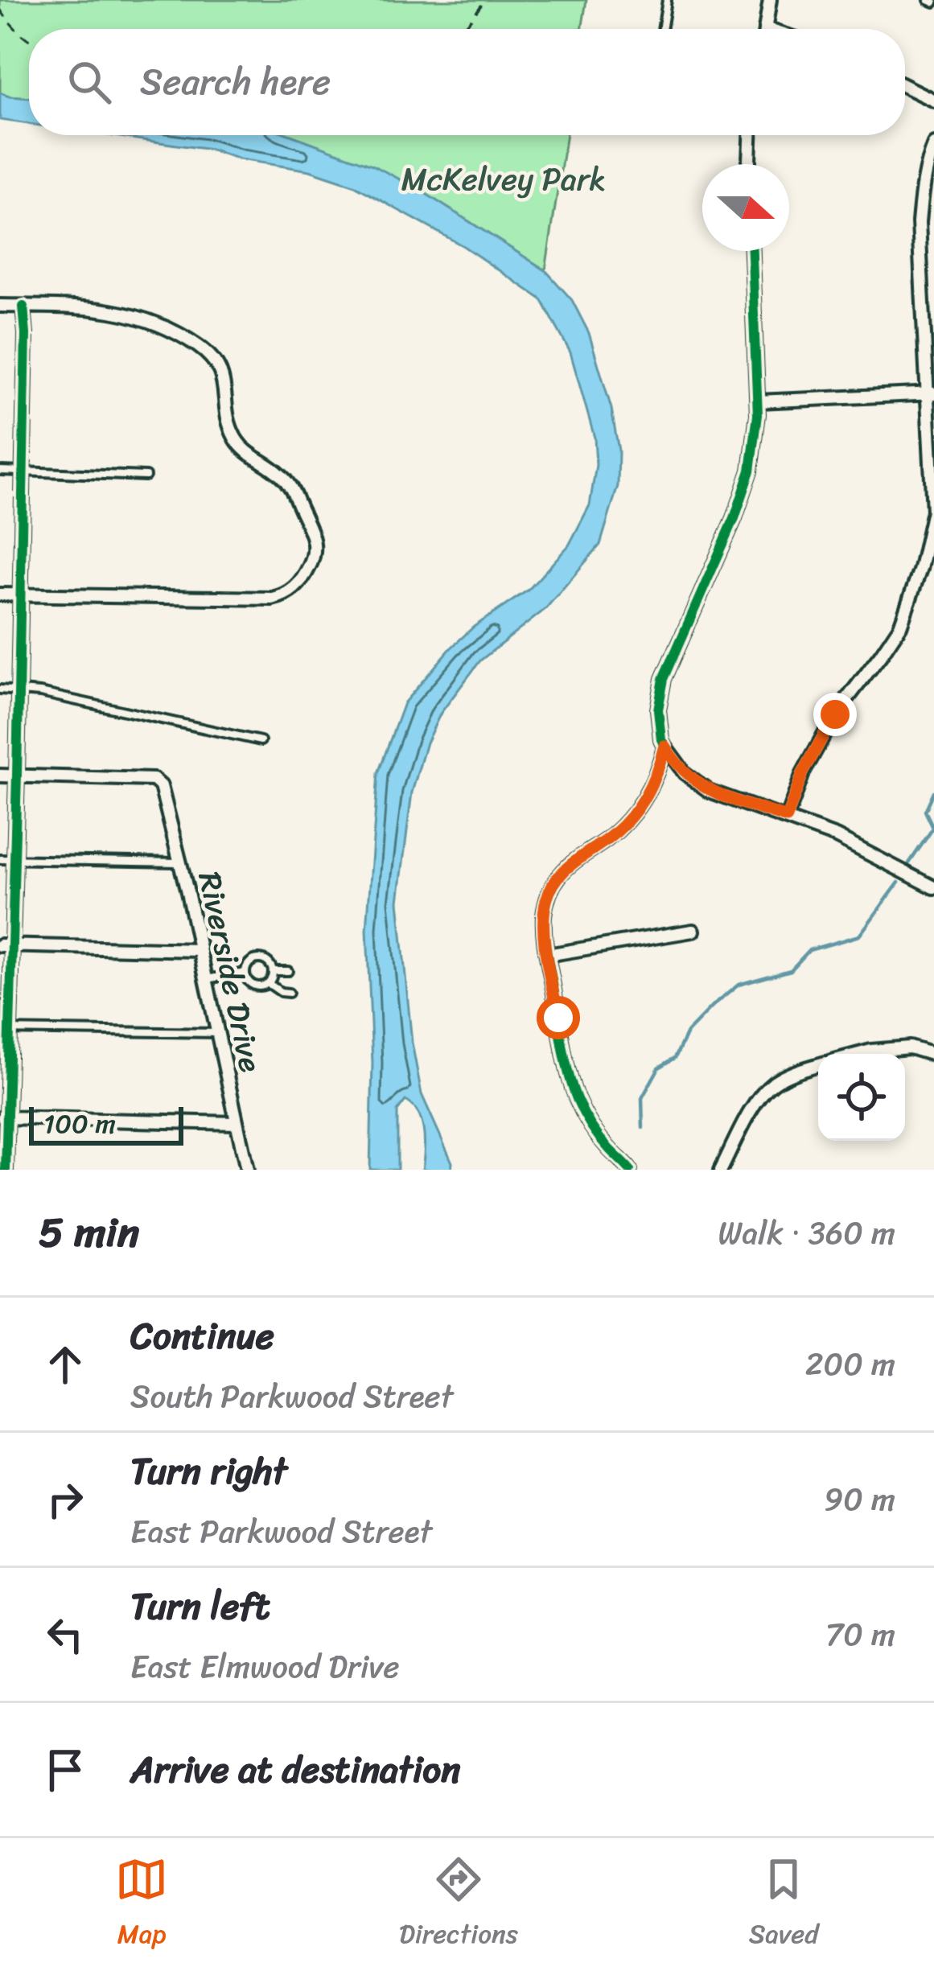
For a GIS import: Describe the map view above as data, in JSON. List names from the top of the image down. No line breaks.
{"streets":{"street":["Riverside Drive"]},"parks":["McKelvey Park"],"scale_bar":"100 m","north":"right","page":{"search":"Search here","scale":"100 m","heading":["5 min","Walk · 360 m"],"list":[["Continue","South Parkwood Street","200 m"],["Turn right","East Parkwood Street","90 m"],["Turn left","East Elmwood Drive","70 m"],"Arrive at destination"],"nav":["Map","Directions","Saved"]}}
